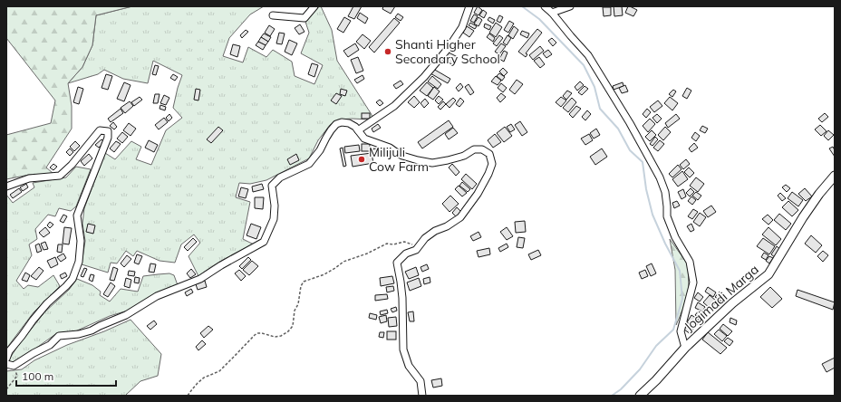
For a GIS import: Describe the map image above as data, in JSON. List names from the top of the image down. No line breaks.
{"streets":{"main road":["Jogimadi Marga"]},"places":["Shanti Higher Secondary School","Milijuli Cow Farm"],"scale_bar":"100 m"}
